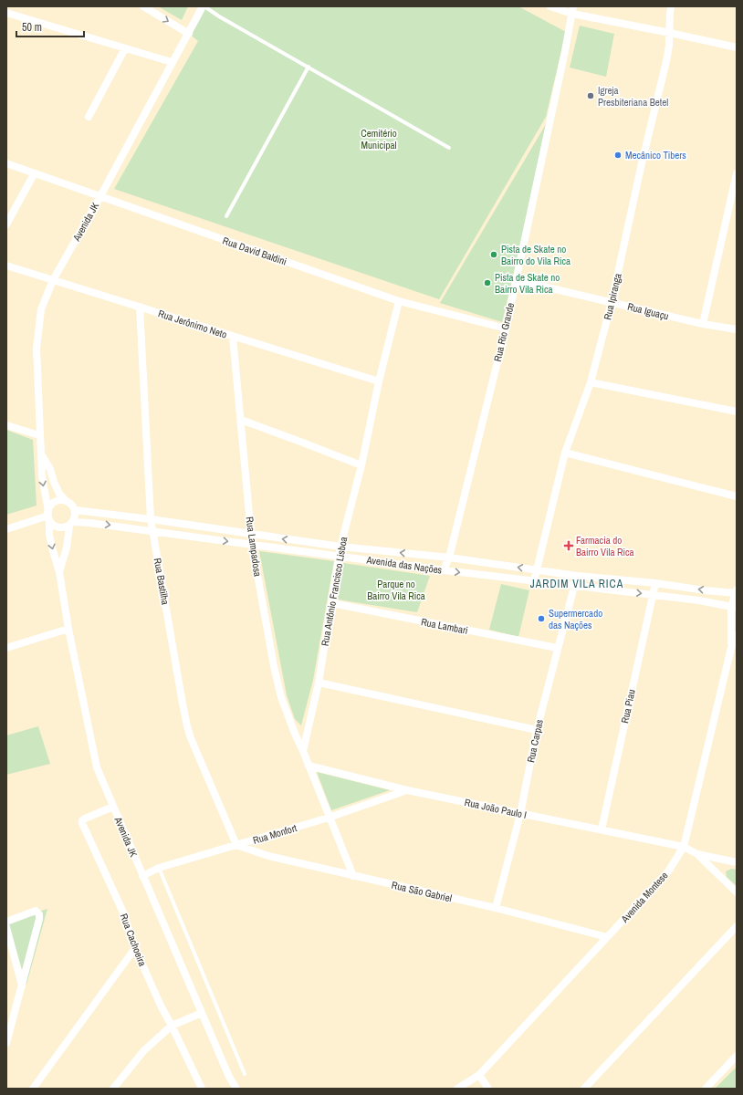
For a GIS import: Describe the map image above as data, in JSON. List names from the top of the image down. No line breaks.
{"streets":{"street":["Avenida JK","Rua David Baldini","Rua Ipiranga","Rua Iguaçu","Rua Jerônimo Neto","Rua Rio Grande","Rua Lampadosa","Avenida das Nações","Rua Bastilha","Rua Antônio Francisco Lisboa","Rua Lambari","Rua Piau","Rua Carpas","Rua João Paulo I","Rua Monfort","Rua São Gabriel","Avenida Montese","Rua Cachoeira"]},"crossings":[["Avenida JK","Rua David Baldini"],["Avenida JK","Rua Jerônimo Neto"],["Avenida JK","Avenida das Nações"],["Avenida JK","Rua Monfort"],["Avenida JK","Rua Cachoeira"],["Rua David Baldini","Rua Rio Grande"],["Rua David Baldini","Rua Antônio Francisco Lisboa"],["Rua Ipiranga","Rua Iguaçu"],["Rua Ipiranga","Avenida das Nações"],["Rua Iguaçu","Rua Rio Grande"],["Rua Jerônimo Neto","Rua Lampadosa"],["Rua Jerônimo Neto","Rua Bastilha"],["Rua Jerônimo Neto","Rua Antônio Francisco Lisboa"],["Rua Rio Grande","Avenida das Nações"],["Rua Lampadosa","Avenida das Nações"],["Rua Lampadosa","Rua Antônio Francisco Lisboa"],["Avenida das Nações","Rua Bastilha"],["Avenida das Nações","Rua Antônio Francisco Lisboa"],["Avenida das Nações","Rua Piau"],["Avenida das Nações","Rua Carpas"],["Avenida das Nações","Avenida Montese"],["Rua Bastilha","Rua Monfort"],["Rua Bastilha","Rua São Gabriel"],["Rua Antônio Francisco Lisboa","Rua Lambari"],["Rua Lambari","Rua Carpas"],["Rua Piau","Rua João Paulo I"],["Rua Carpas","Rua João Paulo I"],["Rua Carpas","Rua São Gabriel"],["Rua João Paulo I","Rua Monfort"],["Rua João Paulo I","Avenida Montese"],["Rua Monfort","Rua São Gabriel"],["Rua São Gabriel","Avenida Montese"]],"districts":["JARDIM VILA RICA"],"parks":["Cemitério Municipal","Parque no Bairro Vila Rica"],"places":{"other":["Igreja Presbiteriana Betel","Mecânico Tibers","Pista de Skate no Bairro do Vila Rica","Pista de Skate no Bairro Vila Rica","Supermercado das Nações"],"health":["Farmacia do Bairro Vila Rica"]},"scale_bar":"50 m"}
